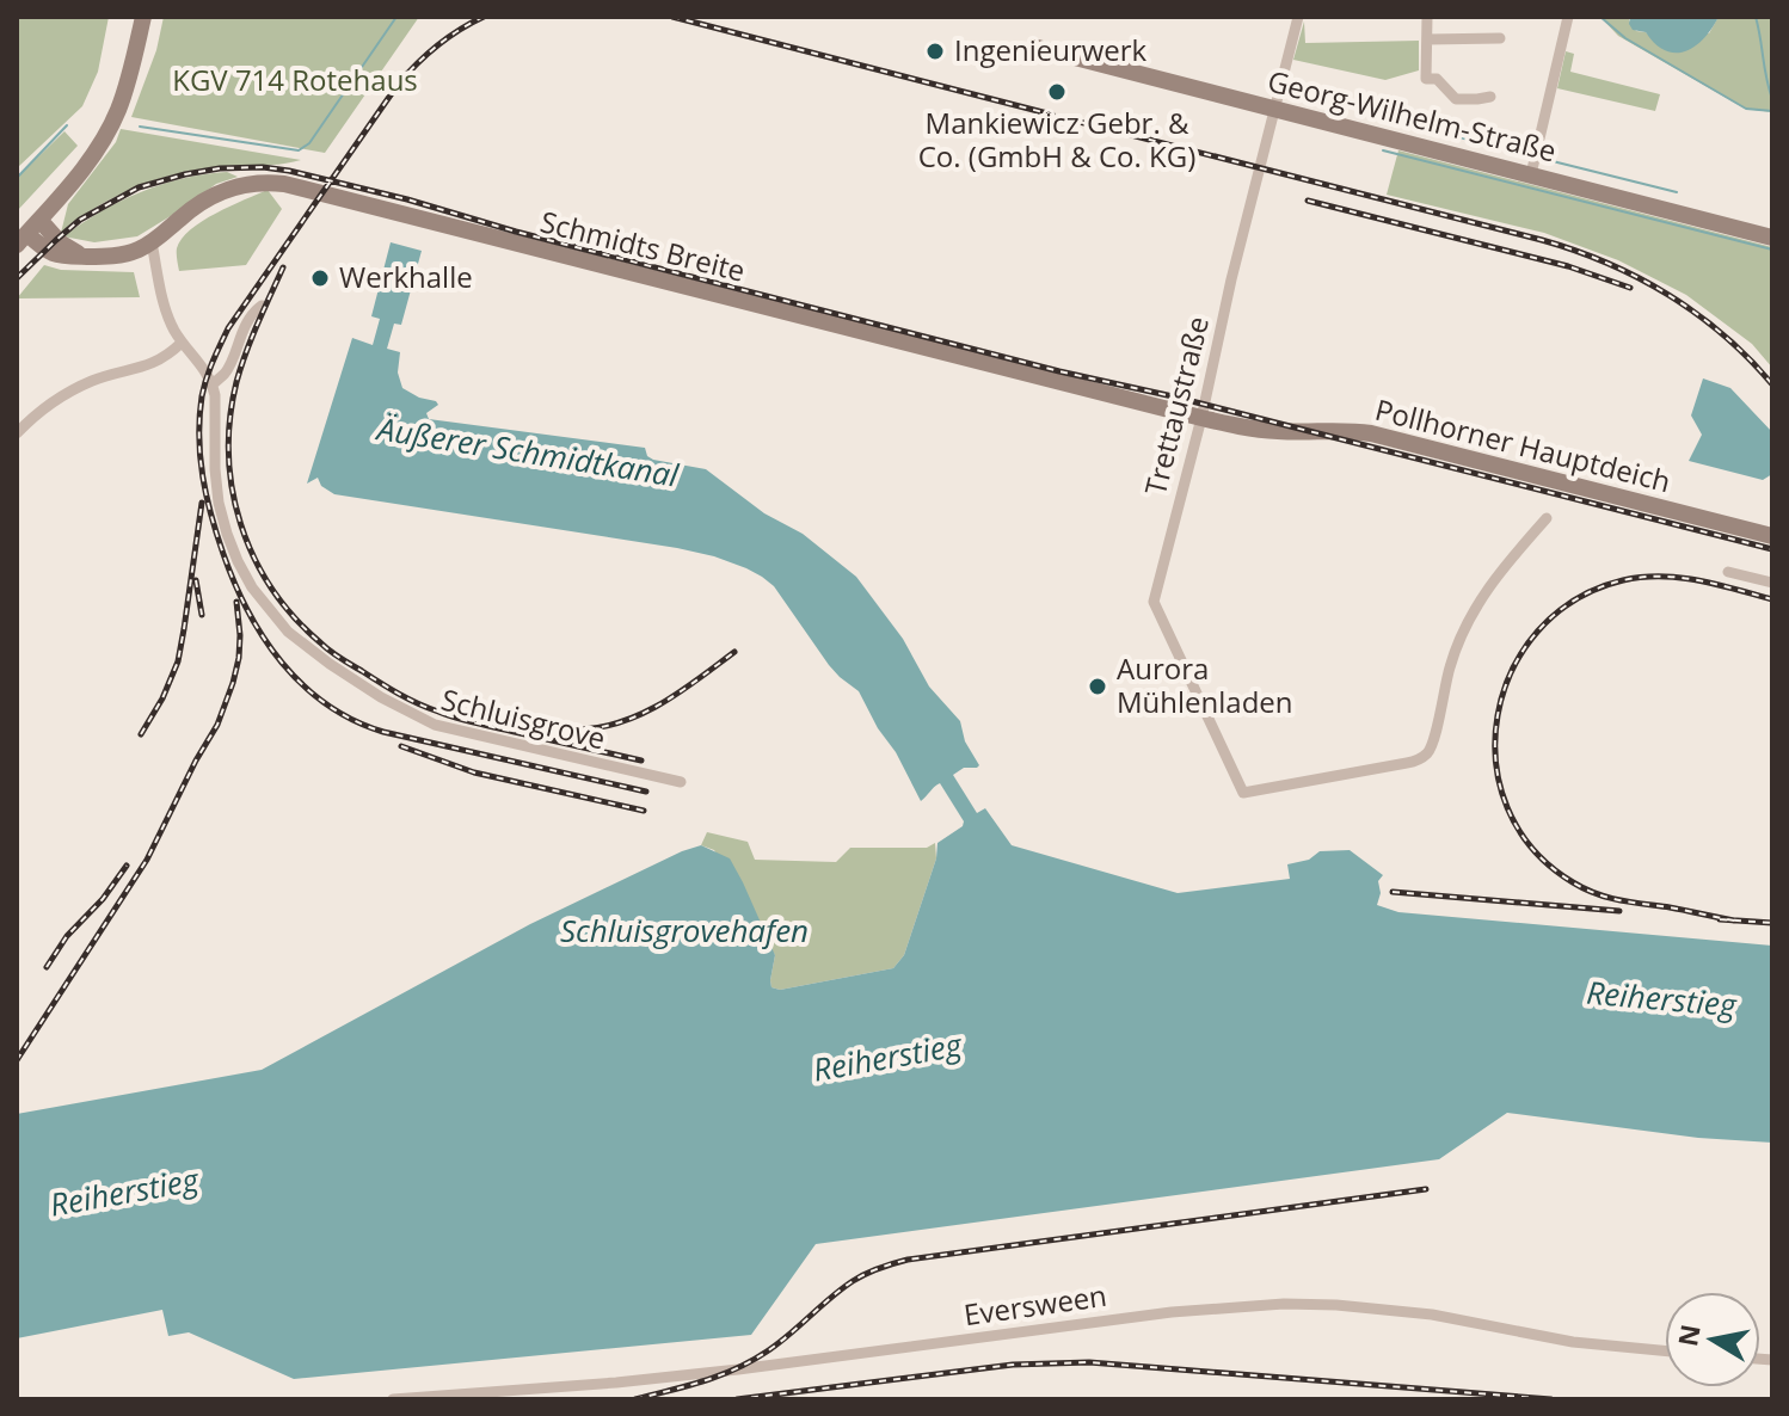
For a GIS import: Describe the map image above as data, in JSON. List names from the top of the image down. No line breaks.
{"streets":{"main road":["Georg-Wilhelm-Straße","Schmidts Breite","Pollhorner Hauptdeich"],"street":["Trettaustraße","Schluisgrove","Eversween"]},"crossings":[["Georg-Wilhelm-Straße","Trettaustraße"],["Schmidts Breite","Trettaustraße"],["Schmidts Breite","Pollhorner Hauptdeich"],["Trettaustraße","Pollhorner Hauptdeich"]],"water":["Äußerer Schmidtkanal","Schluisgrovehafen","Reiherstieg"],"parks":["KGV 714 Rotehaus"],"places":["Ingenieurwerk","Mankiewicz Gebr. & Co. (GmbH & Co. KG)","Werkhalle","Aurora Mühlenladen"],"north":"left"}
